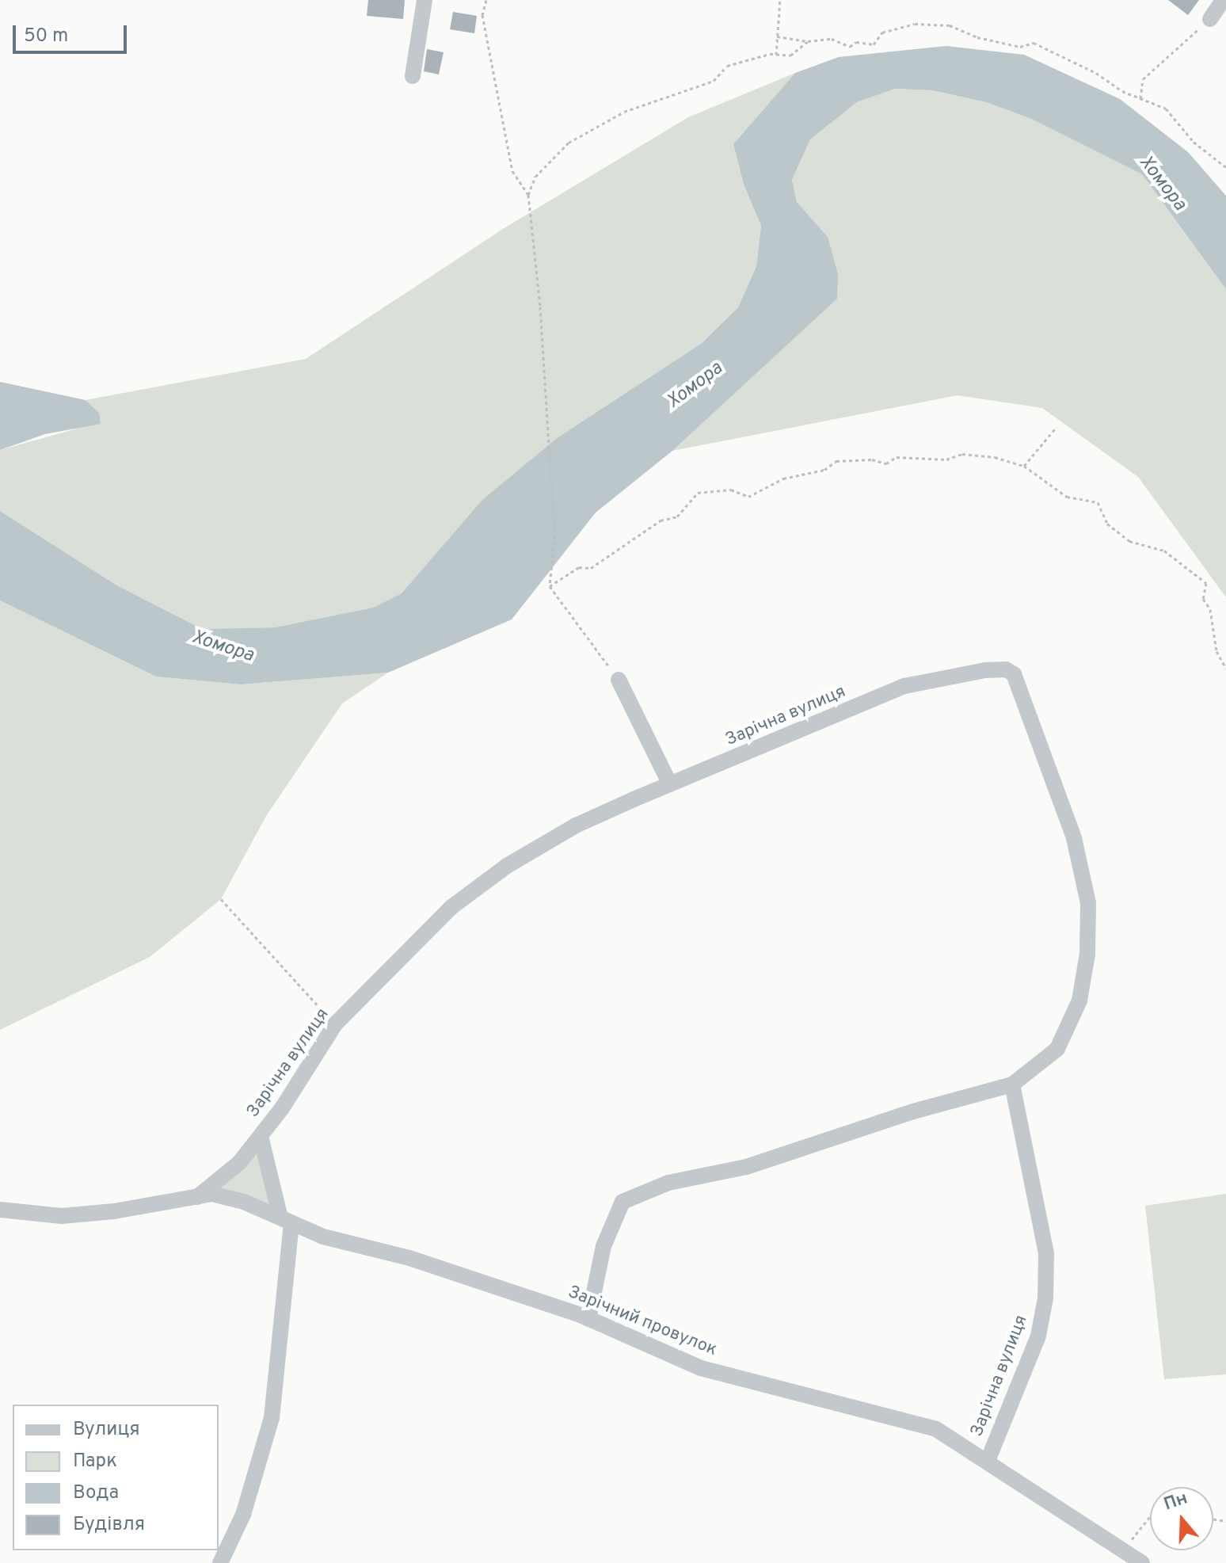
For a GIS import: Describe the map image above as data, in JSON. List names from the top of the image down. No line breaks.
{"streets":{"street":["Зарічна вулиця","Зарічний провулок"]},"crossings":[["Зарічна вулиця","Зарічний провулок"]],"water":["Хомора"],"legend":["Вулиця","Парк","Вода","Будівля"],"scale_bar":"50 m","north":"top"}
